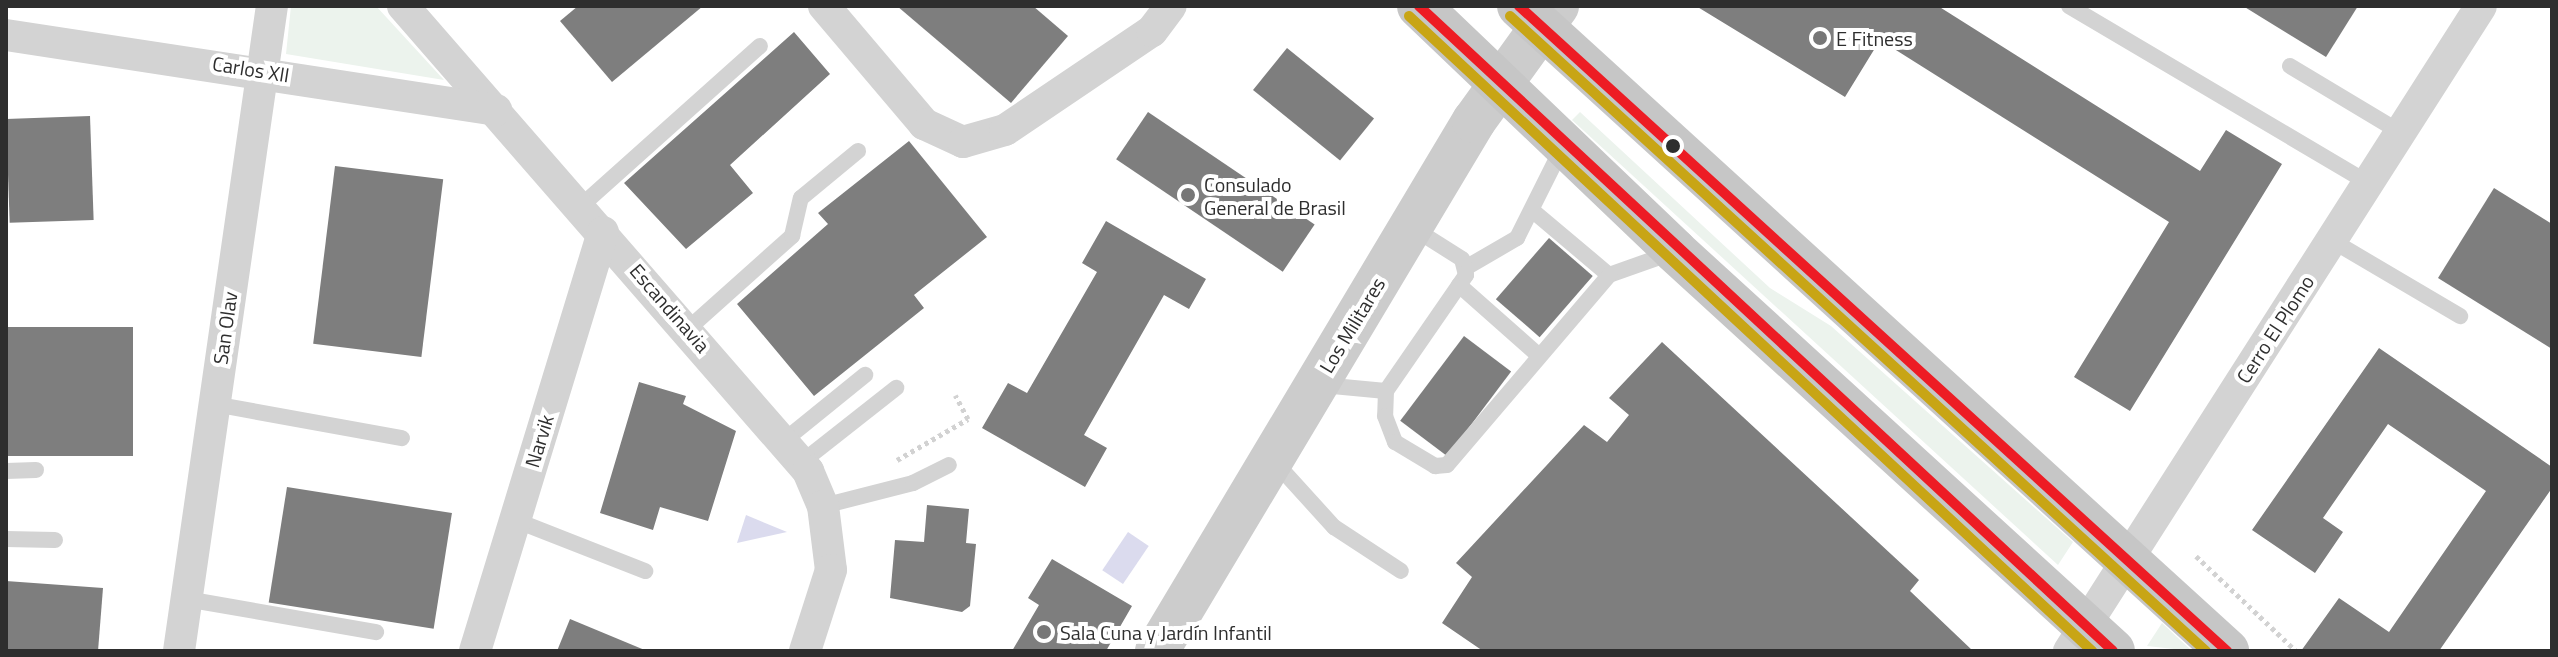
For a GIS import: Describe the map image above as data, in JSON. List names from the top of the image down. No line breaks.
{"streets":{"main road":["Los Militares"],"street":["Carlos XII","Escandinavia","San Olav","Cerro El Plomo","Narvik"]},"crossings":[["Carlos XII","Escandinavia"],["Carlos XII","San Olav"],["Escandinavia","Narvik"]],"places":["E Fitness","Consulado General de Brasil","Sala Cuna y Jardín Infantil"]}
